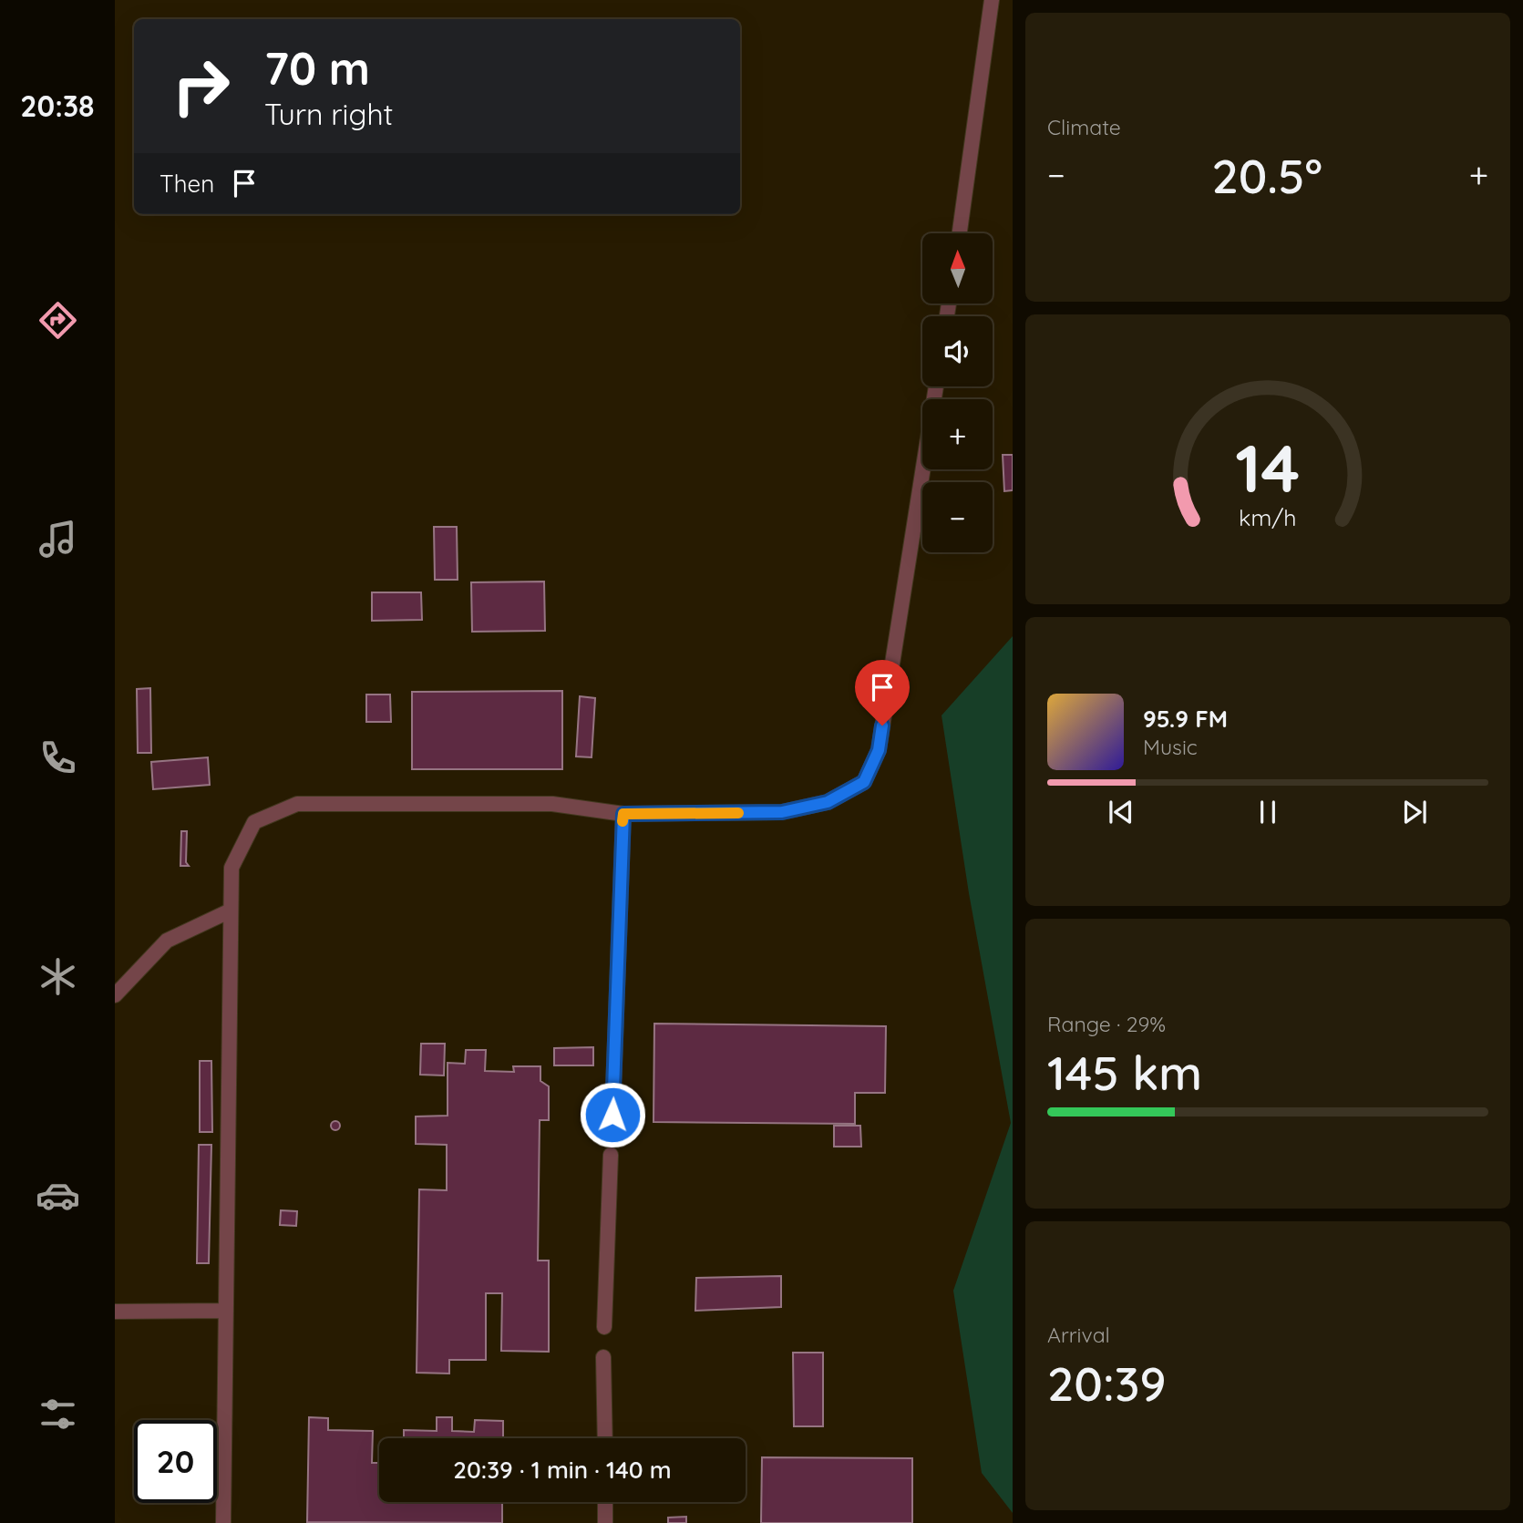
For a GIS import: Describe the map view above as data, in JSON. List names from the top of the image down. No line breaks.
{"north":"top","page":{"tabs":"20:38","tile":["Climate",["Range · 29%","145 km"],["Arrival","20:39"]],"turn":["70 m","Turn right"],"heat":["−","20.5°","+"],"then":"Then","map_buttons":["+","−"],"song":["95.9 FM","Music"],"limit":"20","trip":"20:39 · 1 min · 140 m","gauge":["14","km/h"]}}
